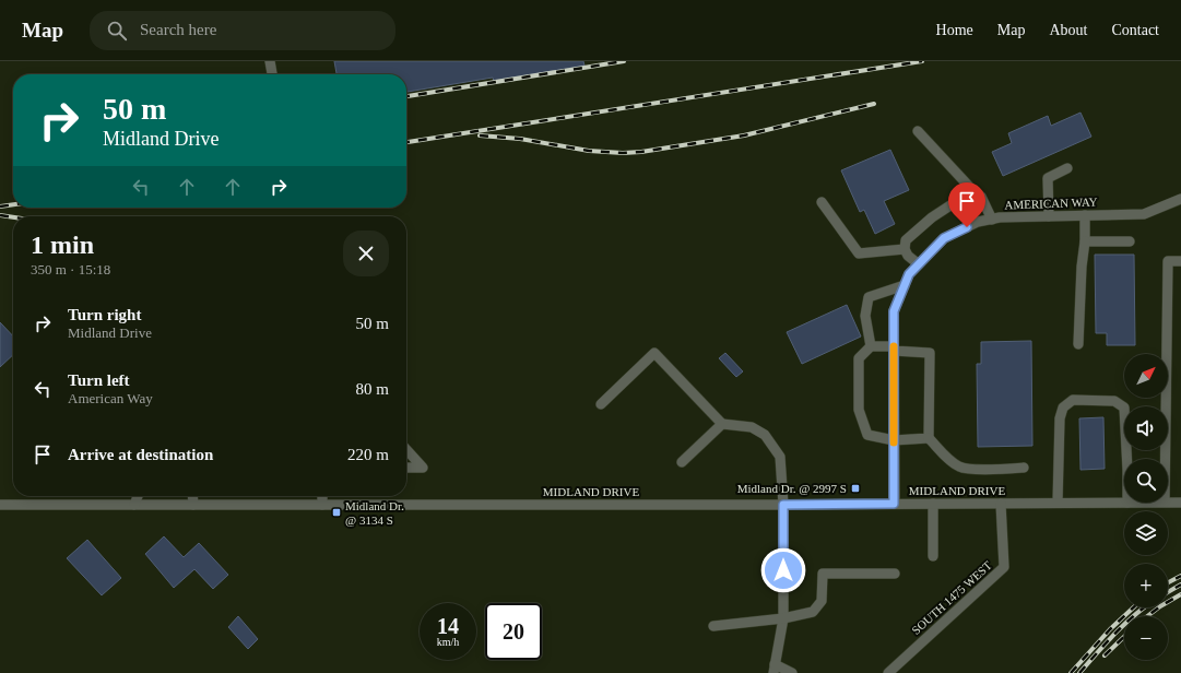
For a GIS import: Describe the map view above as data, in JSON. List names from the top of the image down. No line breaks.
{"streets":{"street":["AMERICAN WAY","MIDLAND DRIVE","SOUTH 1475 WEST"]},"crossings":[["AMERICAN WAY","MIDLAND DRIVE"],["MIDLAND DRIVE","SOUTH 1475 WEST"]],"places":{"transit":["Midland Dr. @ 2997 S","Midland Dr. @ 3134 S"]},"north":"top right","page":{"header":"Map","search":"Search here","nav":["Home","Map","About","Contact"],"turn":["50 m","Midland Drive"],"heading":["1 min","350 m · 15:18"],"list":[{"name":"Turn right","note":"Midland Drive","value":"50 m"},{"name":"Turn left","note":"American Way","value":"80 m"},{"name":"Arrive at destination","value":"220 m"}],"map_buttons":["+","−"],"speed":"14 km/h","limit":"20"}}
